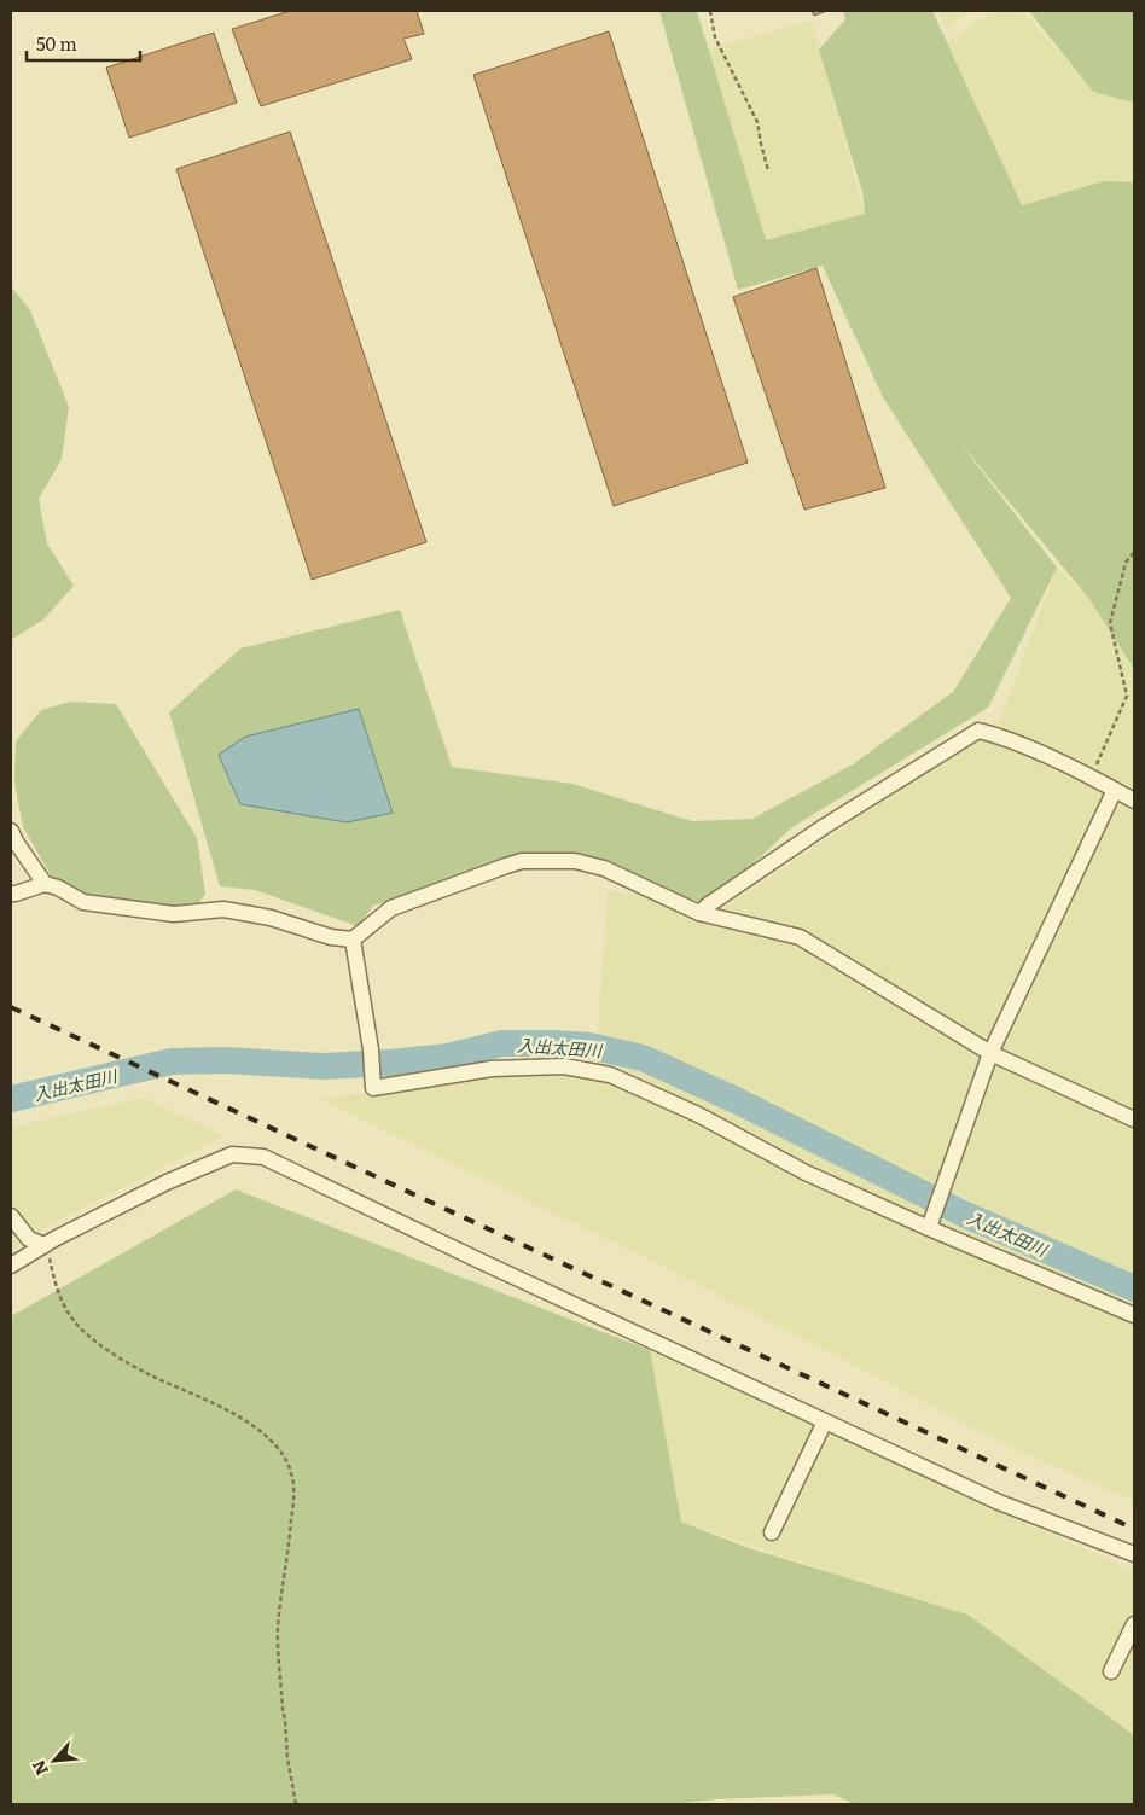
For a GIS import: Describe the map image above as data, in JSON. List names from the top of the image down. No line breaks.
{"water":["入出太田川"],"scale_bar":"50 m","north":"bottom left"}
